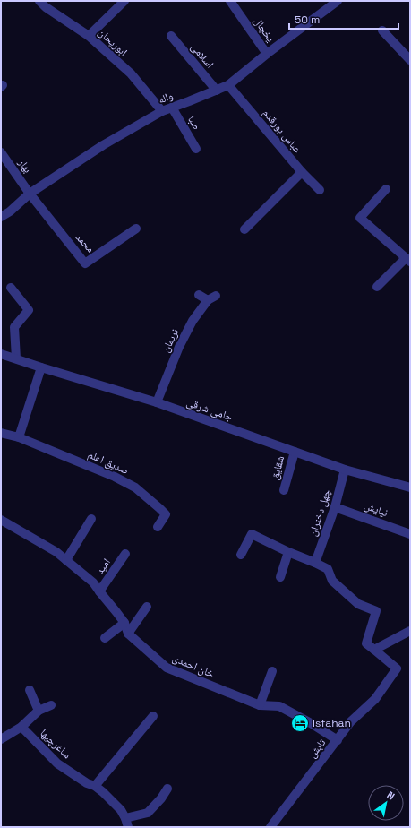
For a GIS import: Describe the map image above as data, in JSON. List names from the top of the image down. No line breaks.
{"streets":{"street":["یخچال","ابوریحان","اسلامی","واله","صبا","عباس پورقدم","بهار","محمد","نریمان","جامی شرقی","صدیق اعلم","شقایق","نیایش","چهل دختران","امید","خان احمدی","ساغرچیها","تابش"]},"crossings":[["یخچال","واله"],["ابوریحان","واله"],["اسلامی","واله"],["واله","صبا"],["واله","عباس پورقدم"],["واله","بهار"],["واله","محمد"],["بهار","محمد"],["نریمان","جامی شرقی"],["جامی شرقی","شقایق"],["جامی شرقی","چهل دختران"],["نیایش","چهل دختران"],["امید","خان احمدی"],["خان احمدی","تابش"]],"places":{"hotel":["Isfahan"]},"scale_bar":"50 m","north":"top right"}
